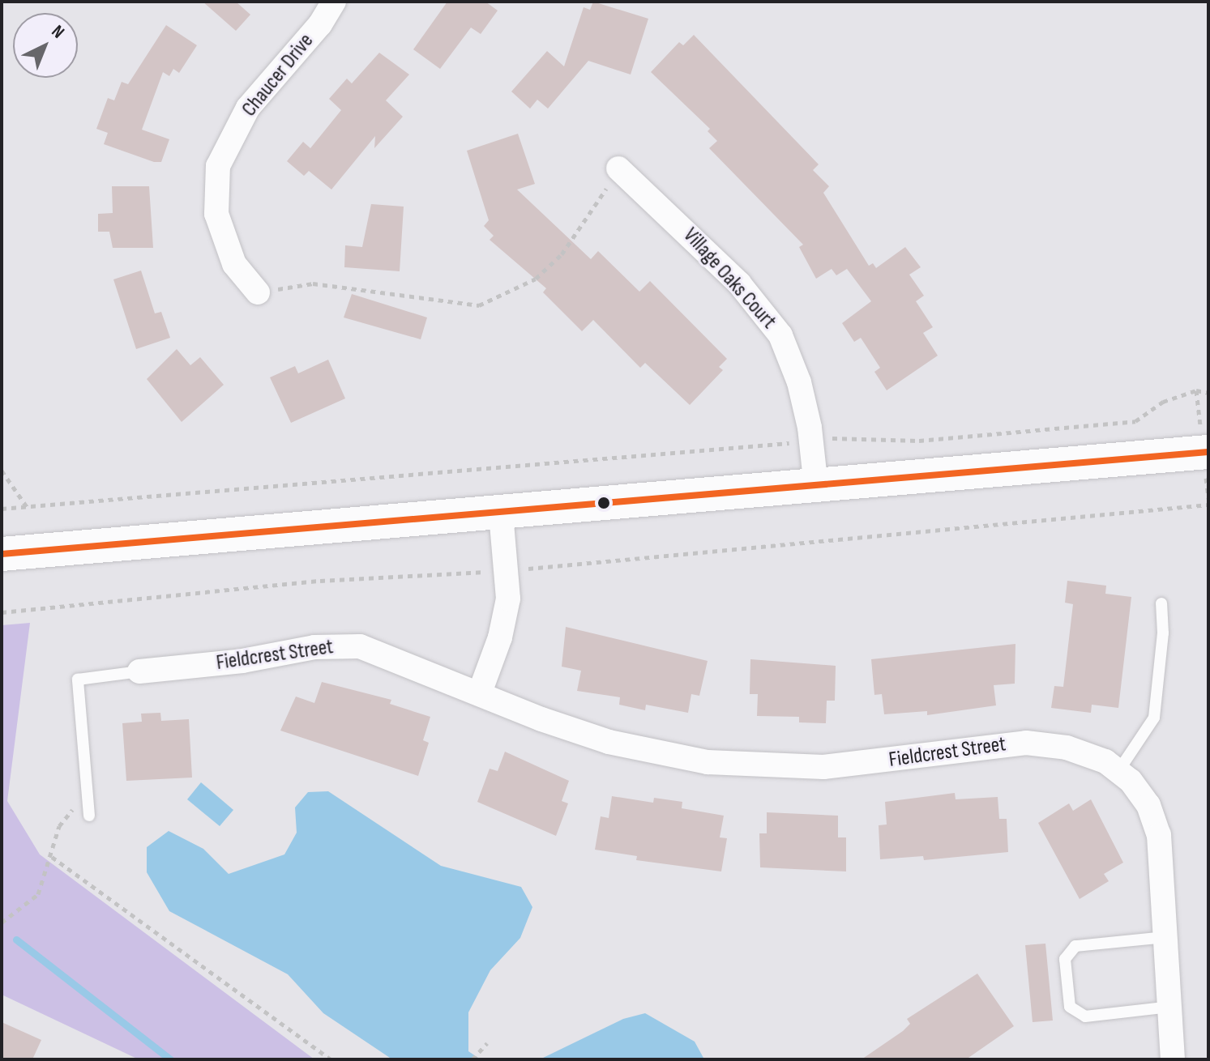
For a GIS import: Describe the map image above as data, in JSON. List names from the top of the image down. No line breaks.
{"streets":{"street":["Chaucer Drive","Village Oaks Court","Fieldcrest Street"]},"north":"top right"}
